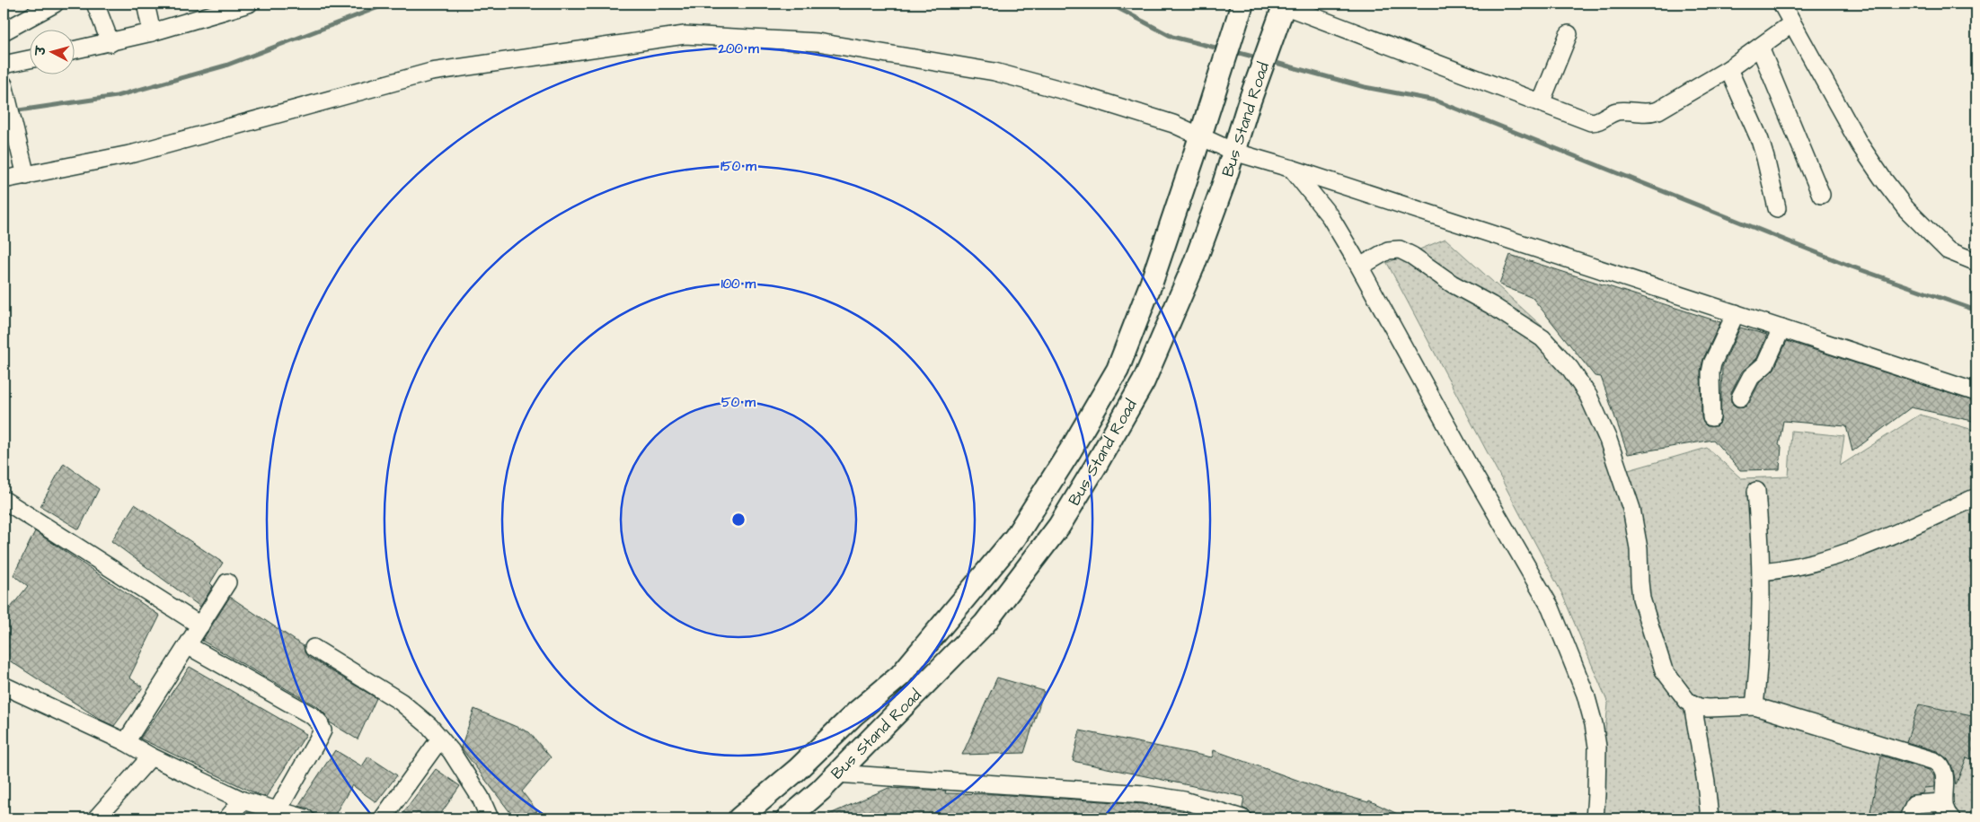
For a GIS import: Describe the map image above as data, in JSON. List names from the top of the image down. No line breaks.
{"streets":{"main road":["Bus Stand Road"]},"north":"left","rings":["200 m","150 m","100 m","50 m"]}
